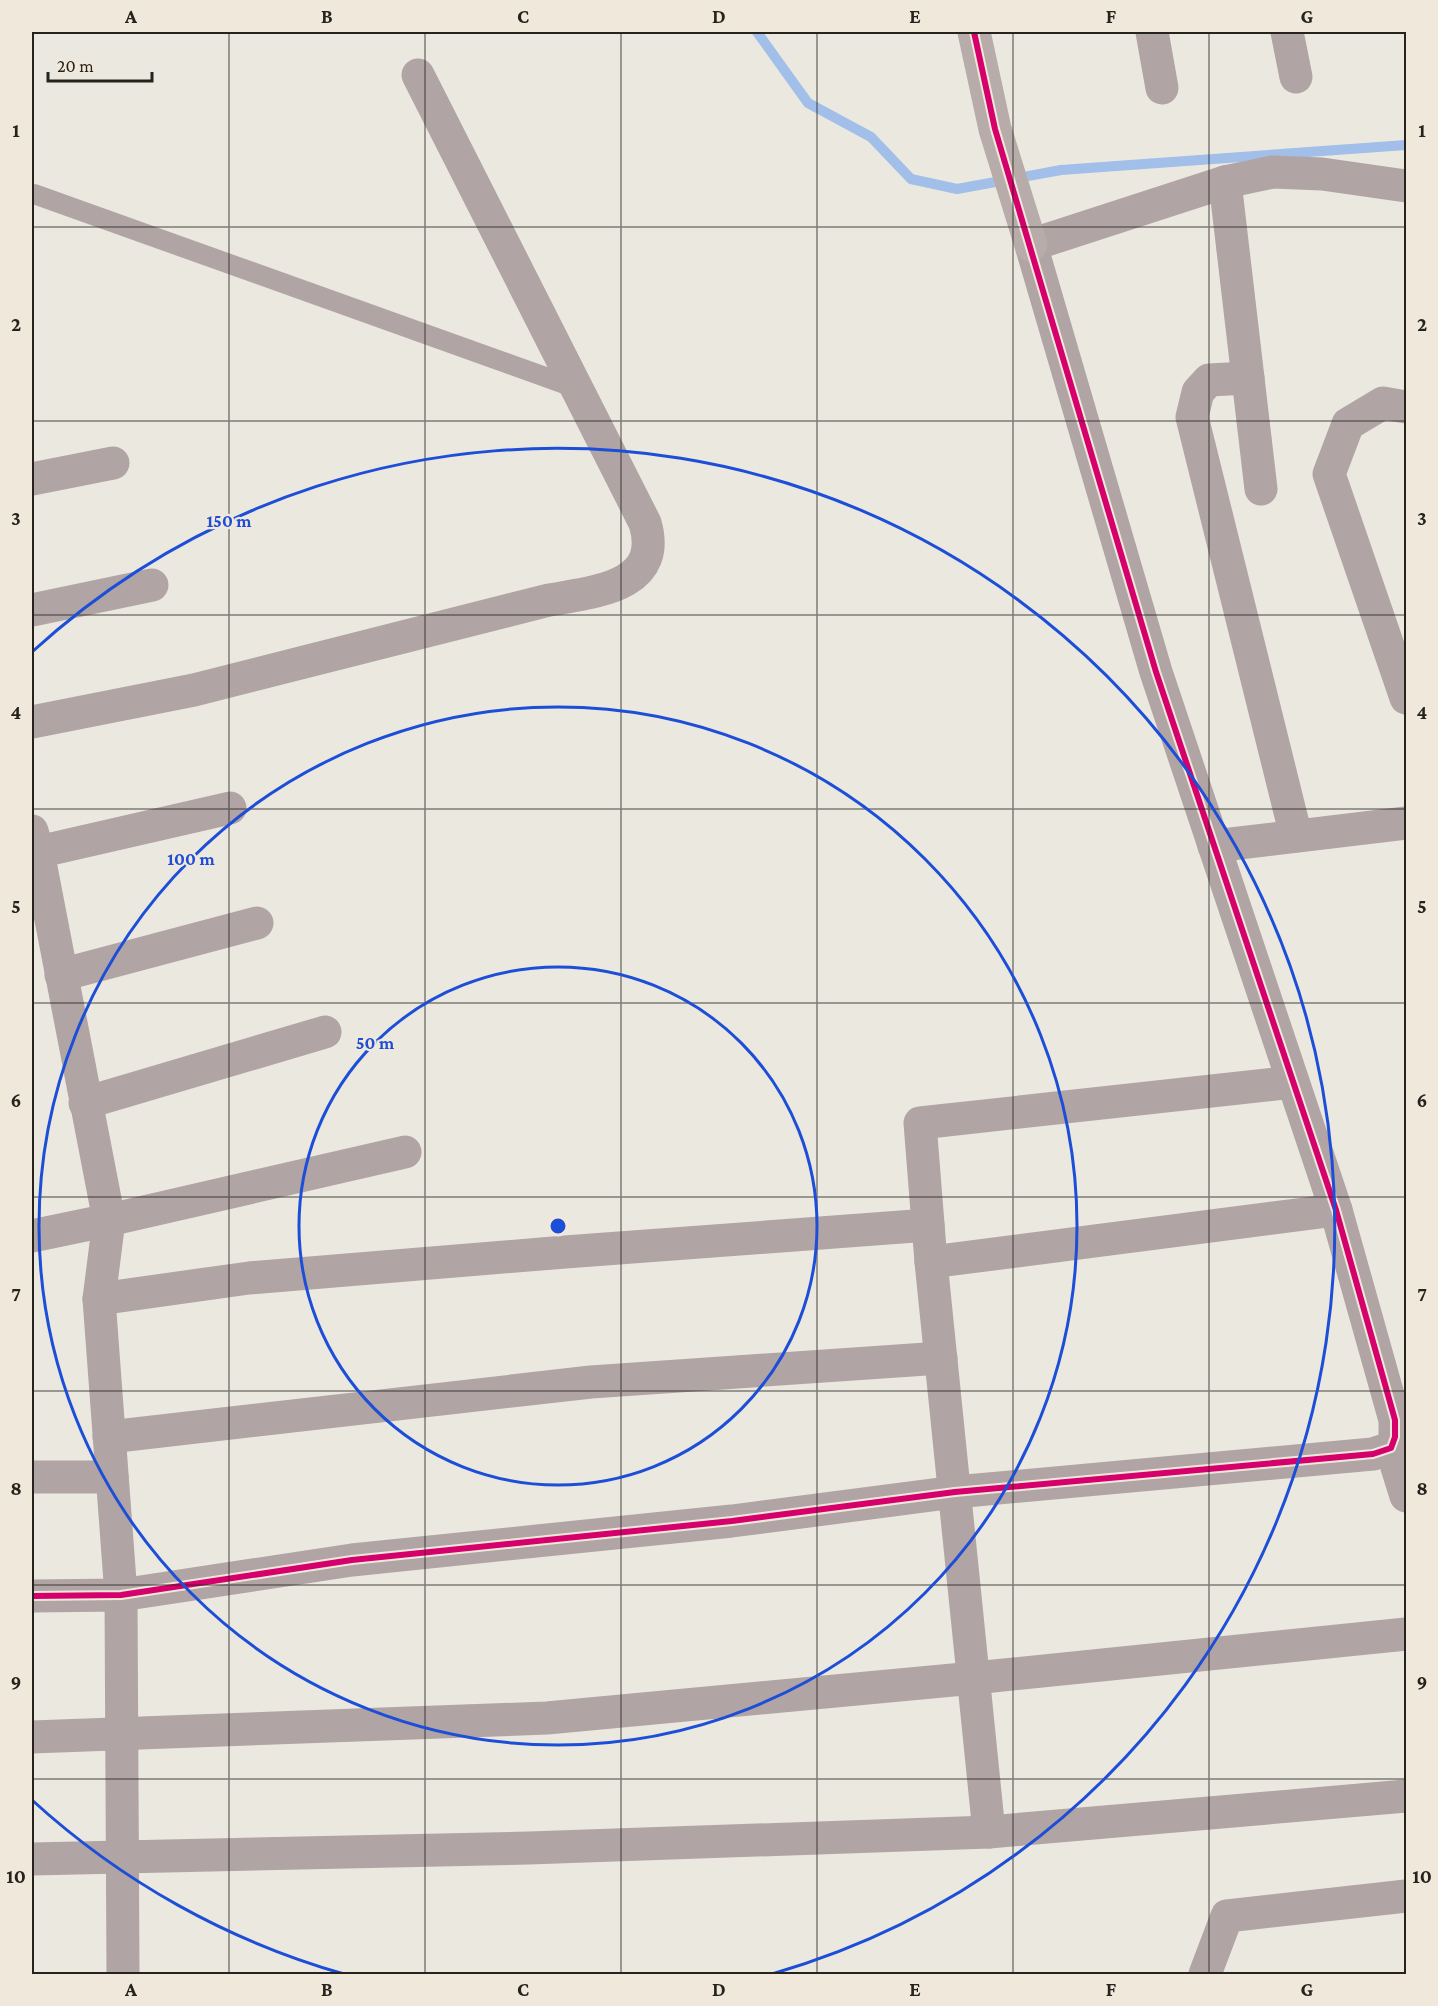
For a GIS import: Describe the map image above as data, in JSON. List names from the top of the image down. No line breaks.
{"scale_bar":"20 m","grid":{"columns":["A","B","C","D","E","F","G"],"rows":["1","2","3","4","5","6","7","8","9","10"]},"rings":["150 m","100 m","50 m"]}
